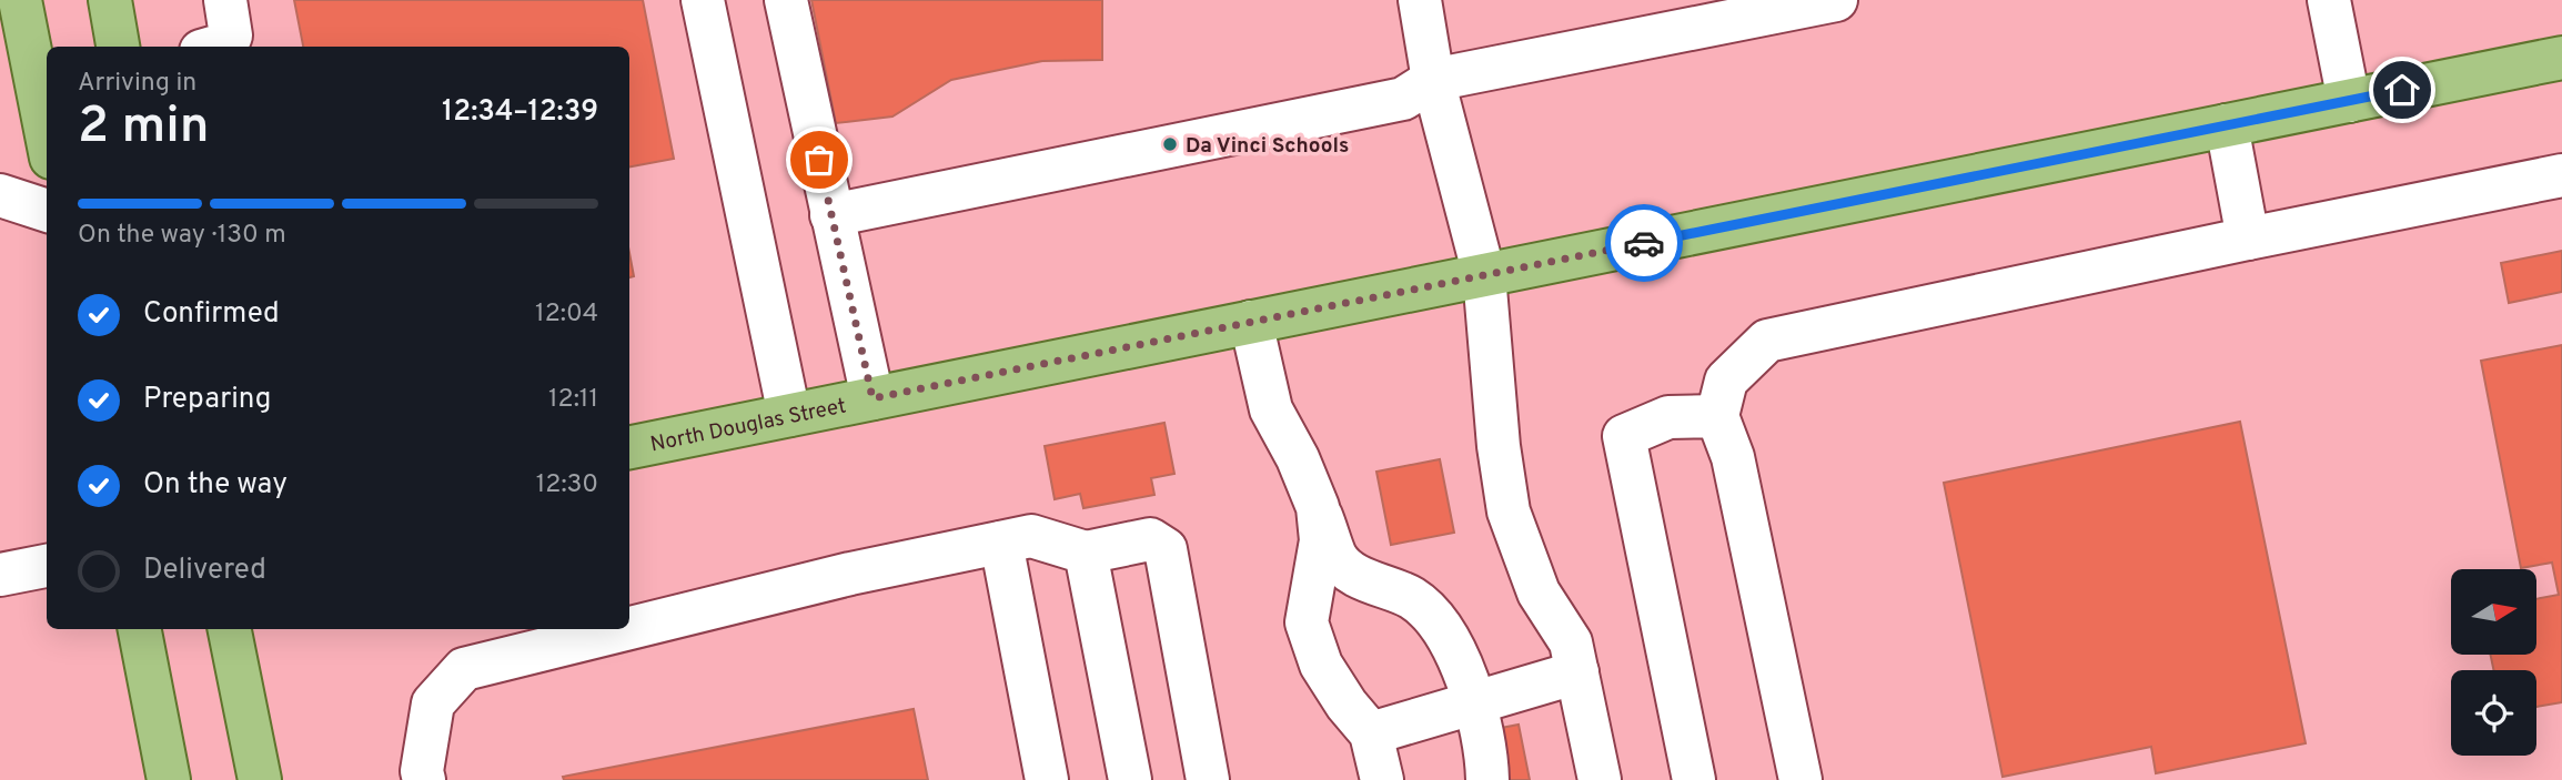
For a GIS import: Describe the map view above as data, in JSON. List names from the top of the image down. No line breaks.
{"streets":{"main road":["North Douglas Street"]},"places":["Da Vinci Schools"],"north":"right","page":{"heading":["2 min","Arriving in","12:34–12:39"],"bar":"On the way · 130 m","list":[["Confirmed","12:04"],["Preparing","12:11"],["On the way","12:30"],"Delivered"]}}
